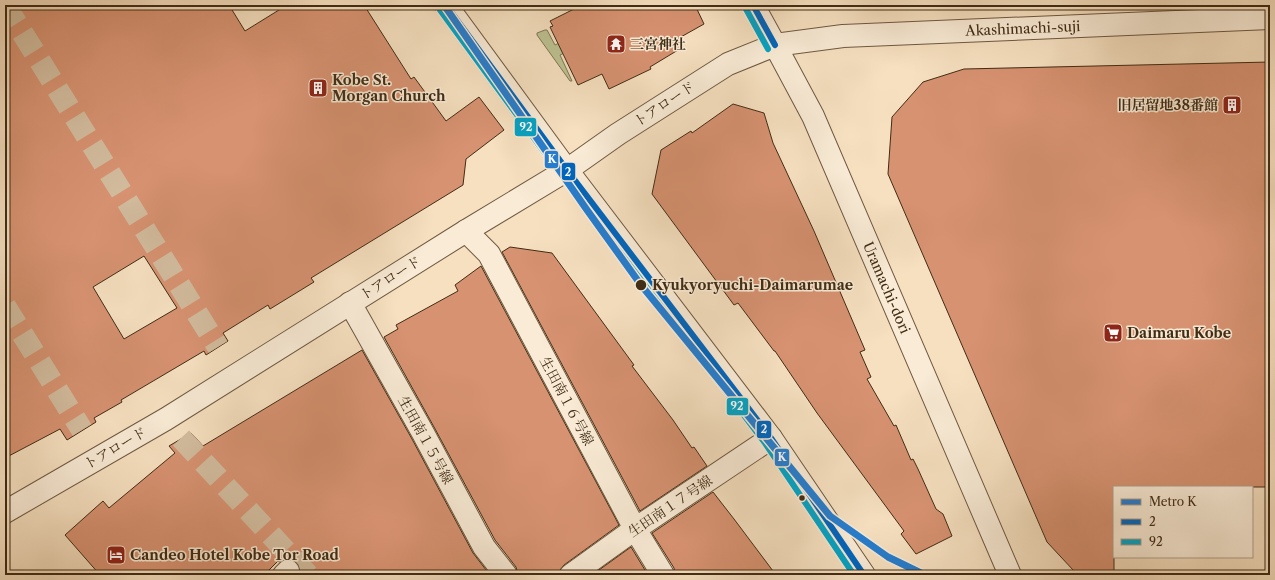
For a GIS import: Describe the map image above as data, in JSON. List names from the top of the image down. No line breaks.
{"streets":{"street":["Akashimachi-suji","トアロード","Uramachi-dori","生田南１６号線","生田南１５号線","生田南１７号線"]},"crossings":[["Akashimachi-suji","トアロード"],["Akashimachi-suji","Uramachi-dori"],["トアロード","Uramachi-dori"],["トアロード","生田南１６号線"],["トアロード","生田南１５号線"],["生田南１６号線","生田南１７号線"]],"places":{"temple":["三宮神社"],"building":["Kobe St. Morgan Church","旧居留地38番館"],"other":["Kyukyoryuchi-Daimarumae"],"supermarket":["Daimaru Kobe"],"hotel":["Candeo Hotel Kobe Tor Road"]},"lines":["metro line K","transit line 2","transit line 92"],"legend":["Metro K","2","92"]}
